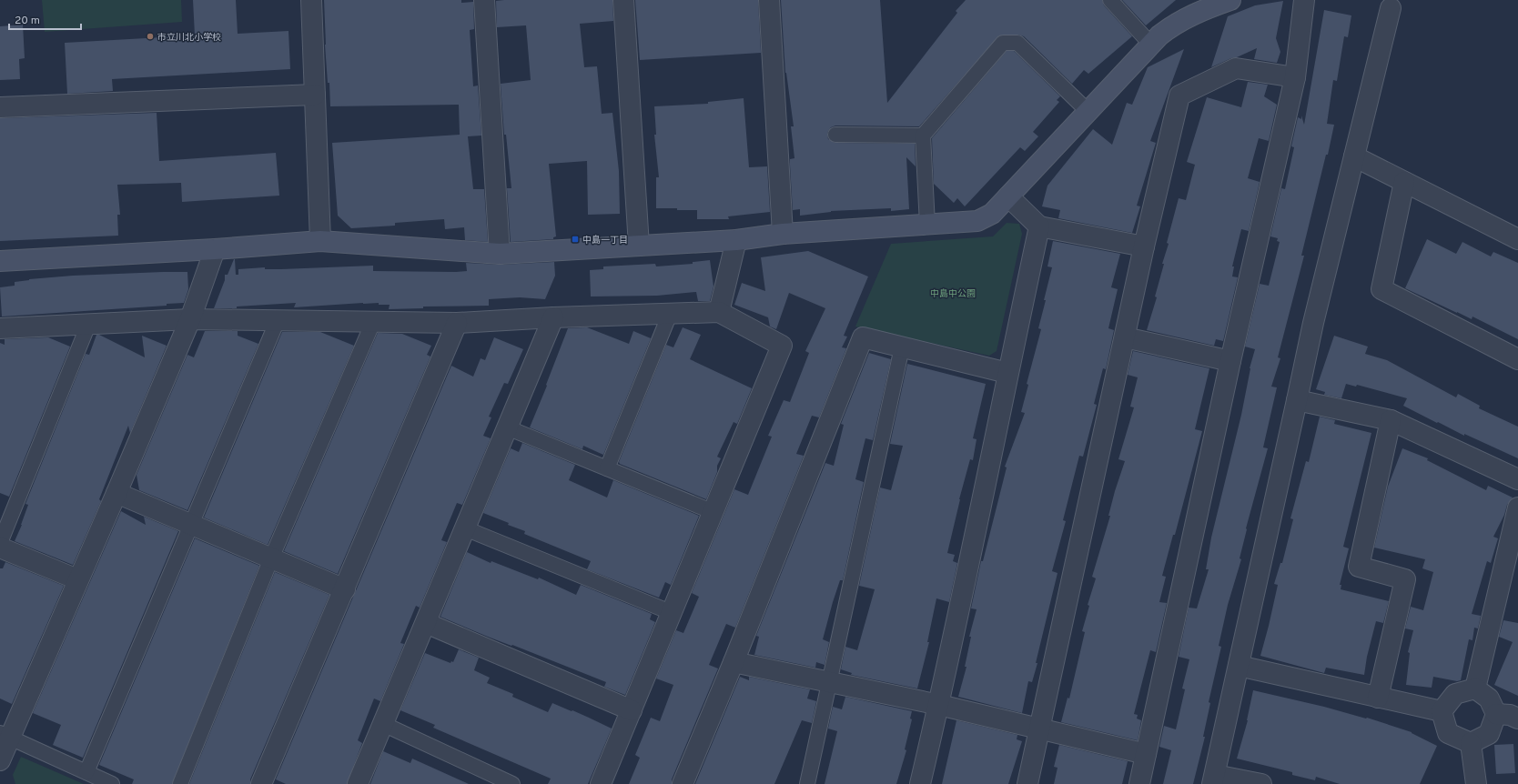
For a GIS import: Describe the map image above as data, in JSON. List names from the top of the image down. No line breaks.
{"parks":["中島中公園"],"places":{"other":["市立川北小学校"],"transit":["中島一丁目"]},"scale_bar":"20 m"}
